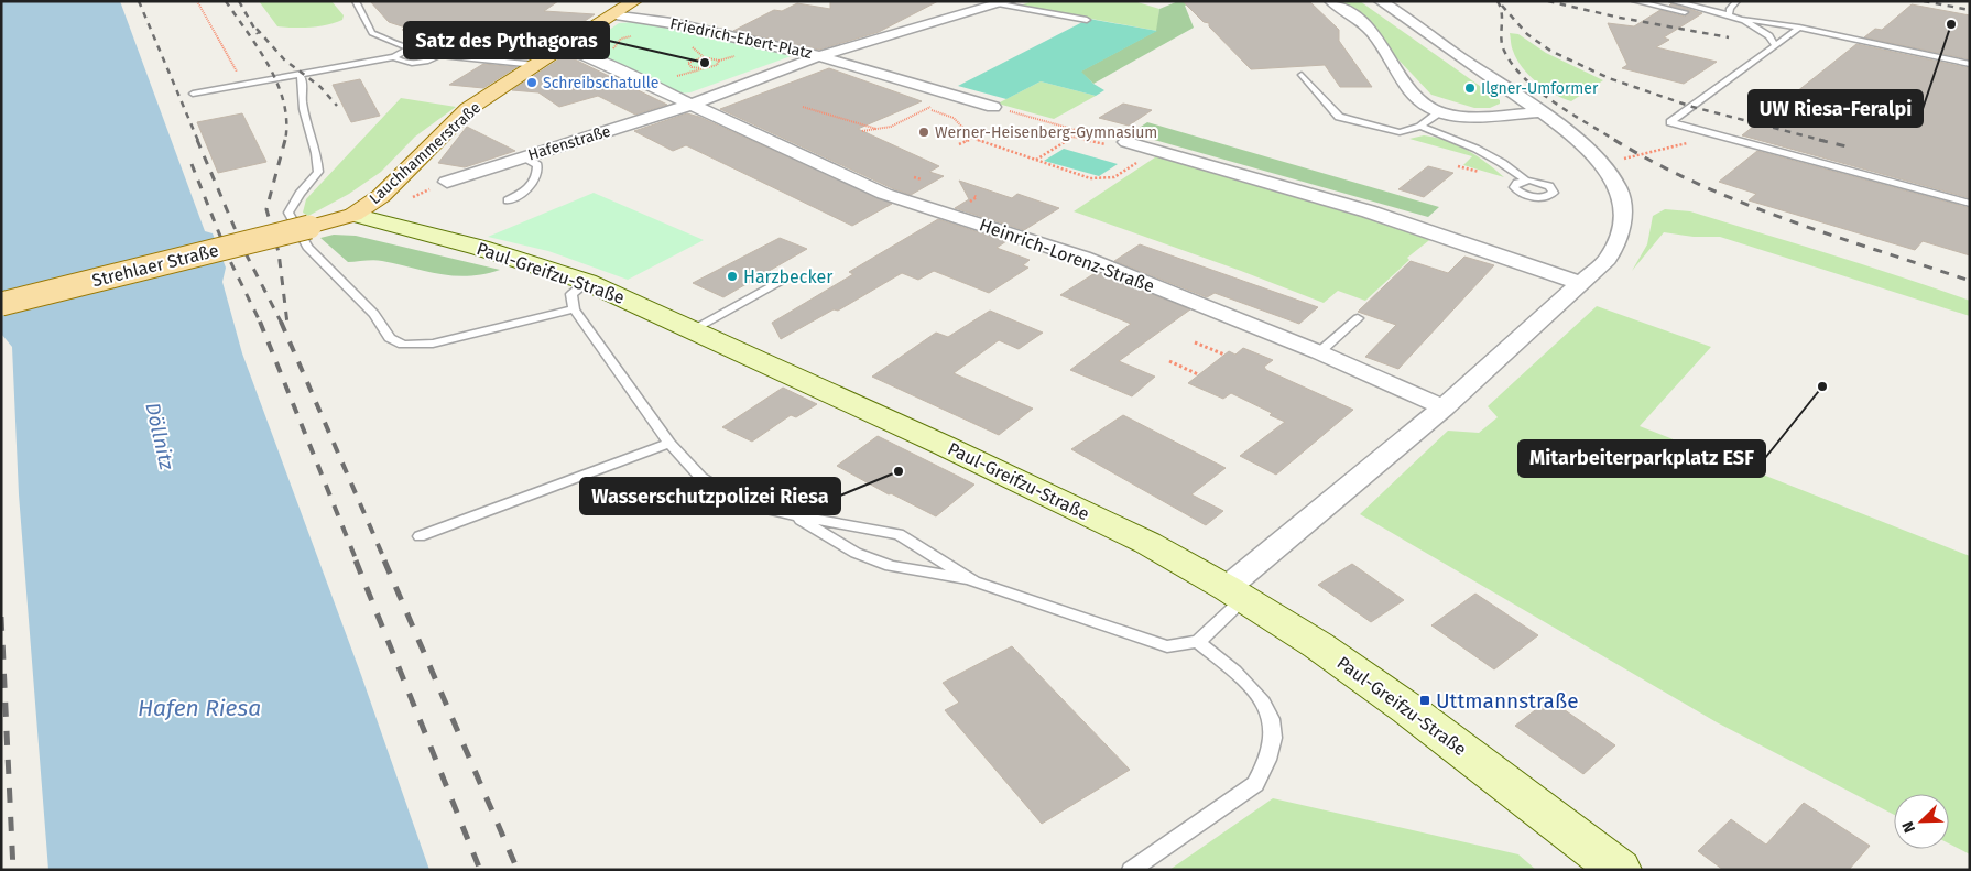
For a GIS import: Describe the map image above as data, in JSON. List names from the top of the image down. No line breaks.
{"streets":{"main road":["Lauchhammerstraße","Strehlaer Straße","Paul-Greifzu-Straße"],"street":["Friedrich-Ebert-Platz","Hafenstraße","Heinrich-Lorenz-Straße"]},"crossings":[["Friedrich-Ebert-Platz","Hafenstraße"],["Friedrich-Ebert-Platz","Lauchhammerstraße"],["Friedrich-Ebert-Platz","Heinrich-Lorenz-Straße"],["Hafenstraße","Heinrich-Lorenz-Straße"],["Lauchhammerstraße","Strehlaer Straße"],["Lauchhammerstraße","Paul-Greifzu-Straße"],["Strehlaer Straße","Paul-Greifzu-Straße"]],"water":["Döllnitz","Hafen Riesa"],"places":{"other":["UW Riesa-Feralpi","Satz des Pythagoras","Schreibschatulle","Ilgner-Umformer","Werner-Heisenberg-Gymnasium","Harzbecker","Mitarbeiterparkplatz ESF","Wasserschutzpolizei Riesa"],"transit":["Uttmannstraße"]},"north":"bottom left"}
